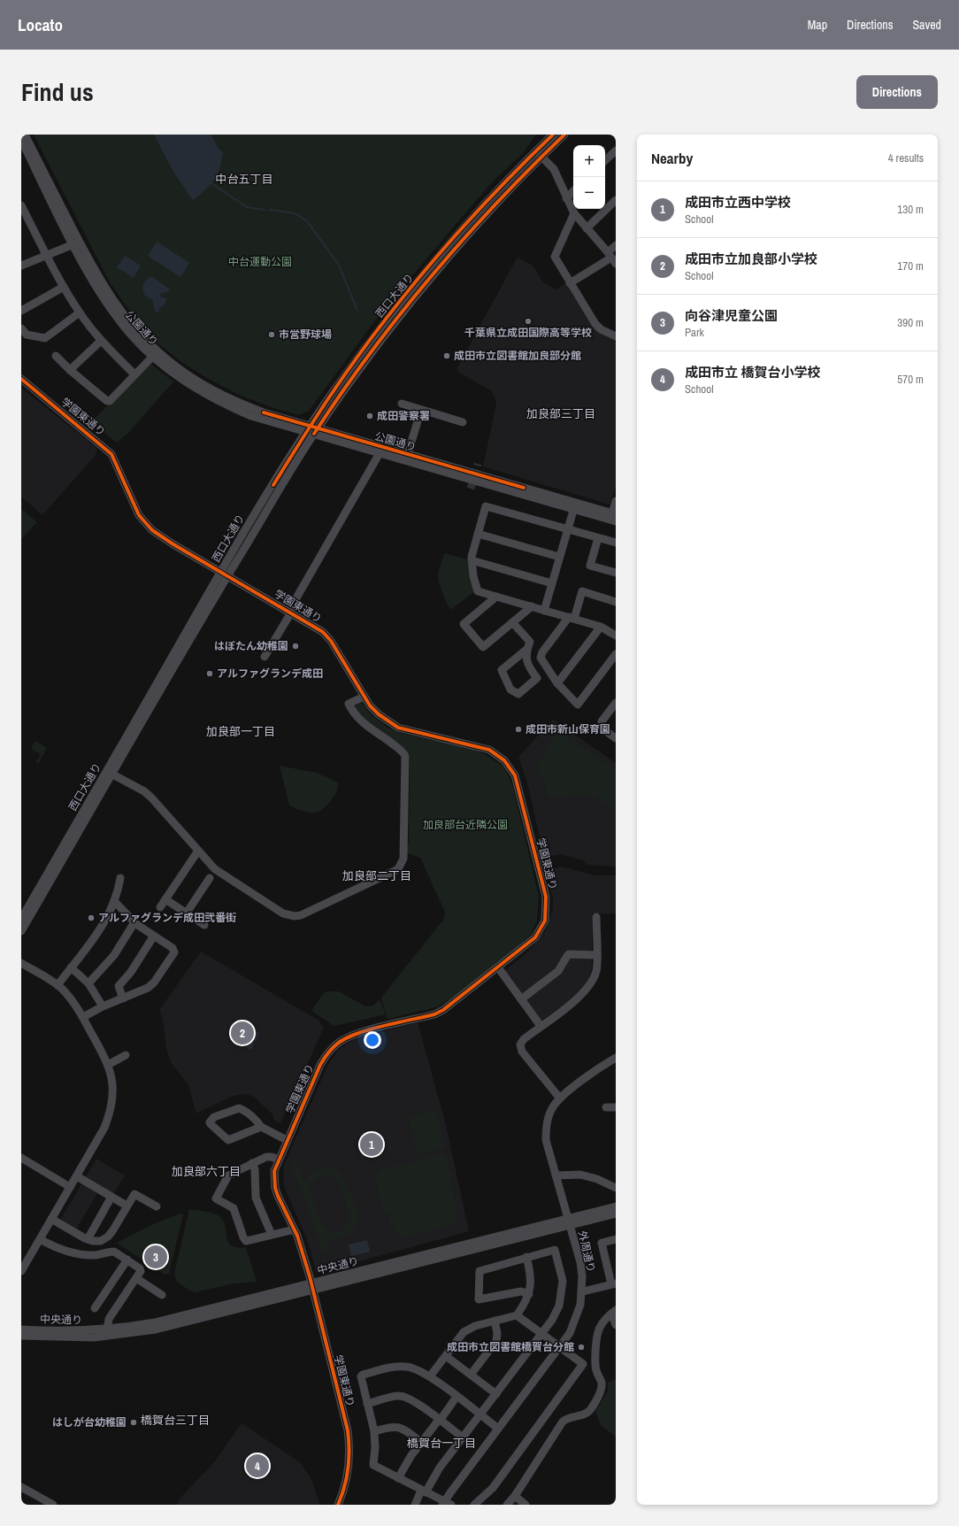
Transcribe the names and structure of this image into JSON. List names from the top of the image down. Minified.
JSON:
{"streets":{"street":["西口大通り","公園通り","学園東通り","外周通り","中央通り"]},"crossings":[["西口大通り","公園通り"],["西口大通り","学園東通り"],["学園東通り","中央通り"],["外周通り","中央通り"]],"districts":["中台五丁目","加良部三丁目","加良部一丁目","加良部二丁目","加良部六丁目","橋賀台三丁目","橋賀台一丁目"],"parks":["中台運動公園","加良部台近隣公園"],"places":["千葉県立成田国際高等学校","市営野球場","成田市立図書館加良部分館","成田警察署","はぼたん幼稚園","アルファグランデ成田","成田市新山保育園","アルファグランデ成田弐番街","成田市立図書館橋賀台分館","はしが台幼稚園"],"page":{"header":"Locato","nav":["Map","Directions","Saved"],"title":"Find us","buttons":"Directions","heading":["Nearby","4 results"],"map_buttons":["+","−"],"list":[{"mark":"1","name":"成田市立西中学校","note":"School","value":"130 m"},{"mark":"2","name":"成田市立加良部小学校","note":"School","value":"170 m"},{"mark":"3","name":"向谷津児童公園","note":"Park","value":"390 m"},{"mark":"4","name":"成田市立 橋賀台小学校","note":"School","value":"570 m"}],"pins":["2","1","3","4"]}}
